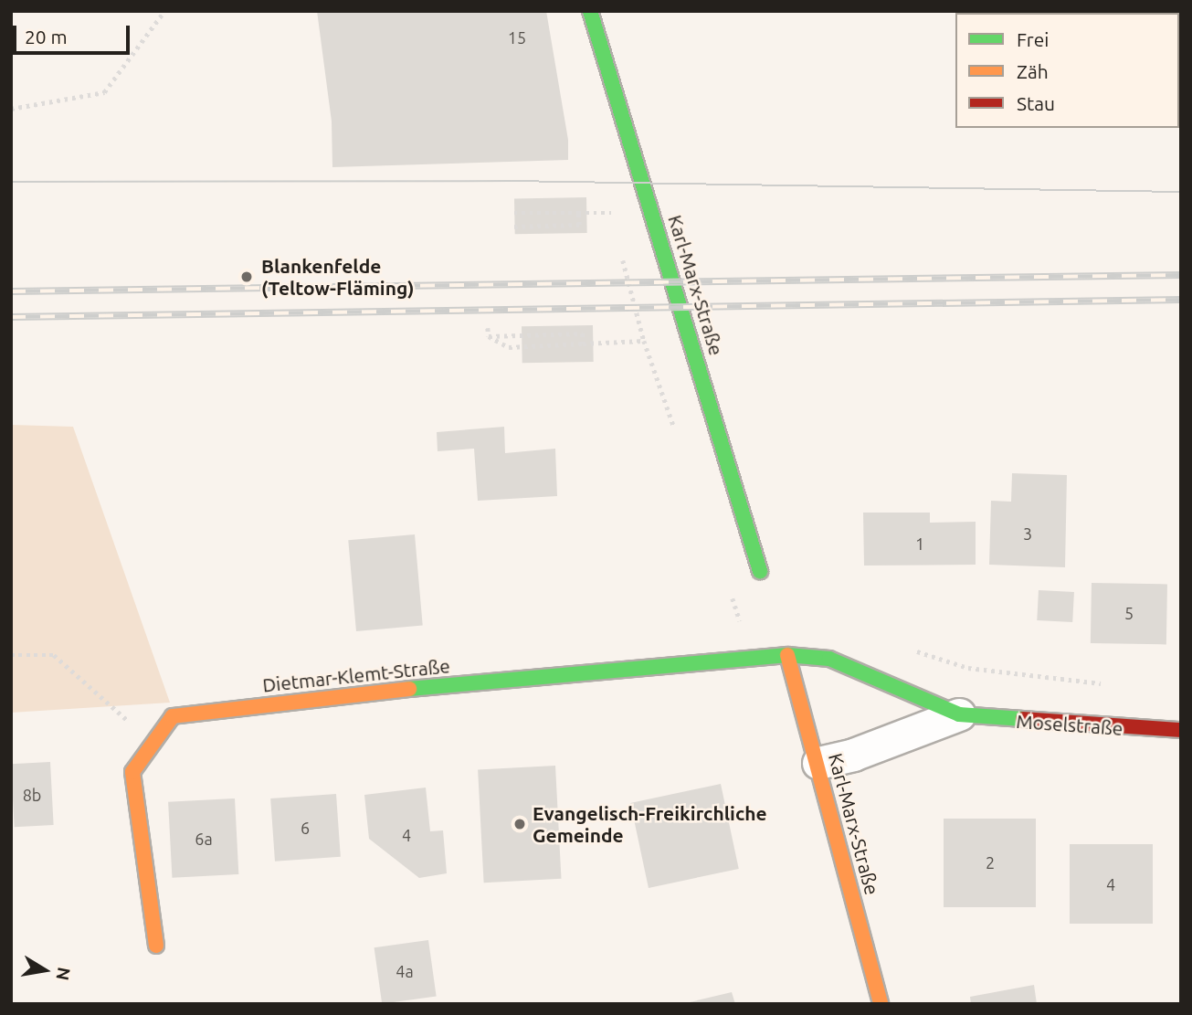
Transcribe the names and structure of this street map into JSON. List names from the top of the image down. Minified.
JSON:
{"streets":{"street":["Karl-Marx-Straße","Dietmar-Klemt-Straße","Moselstraße"]},"crossings":[["Karl-Marx-Straße","Dietmar-Klemt-Straße"],["Karl-Marx-Straße","Moselstraße"],["Dietmar-Klemt-Straße","Moselstraße"]],"places":["Blankenfelde (Teltow-Fläming)","Evangelisch-Freikirchliche Gemeinde"],"house_numbers":["15","3","1","5","8b","6","4","6a","2","4","4a"],"legend":["Frei","Zäh","Stau"],"scale_bar":"20 m","north":"right"}
